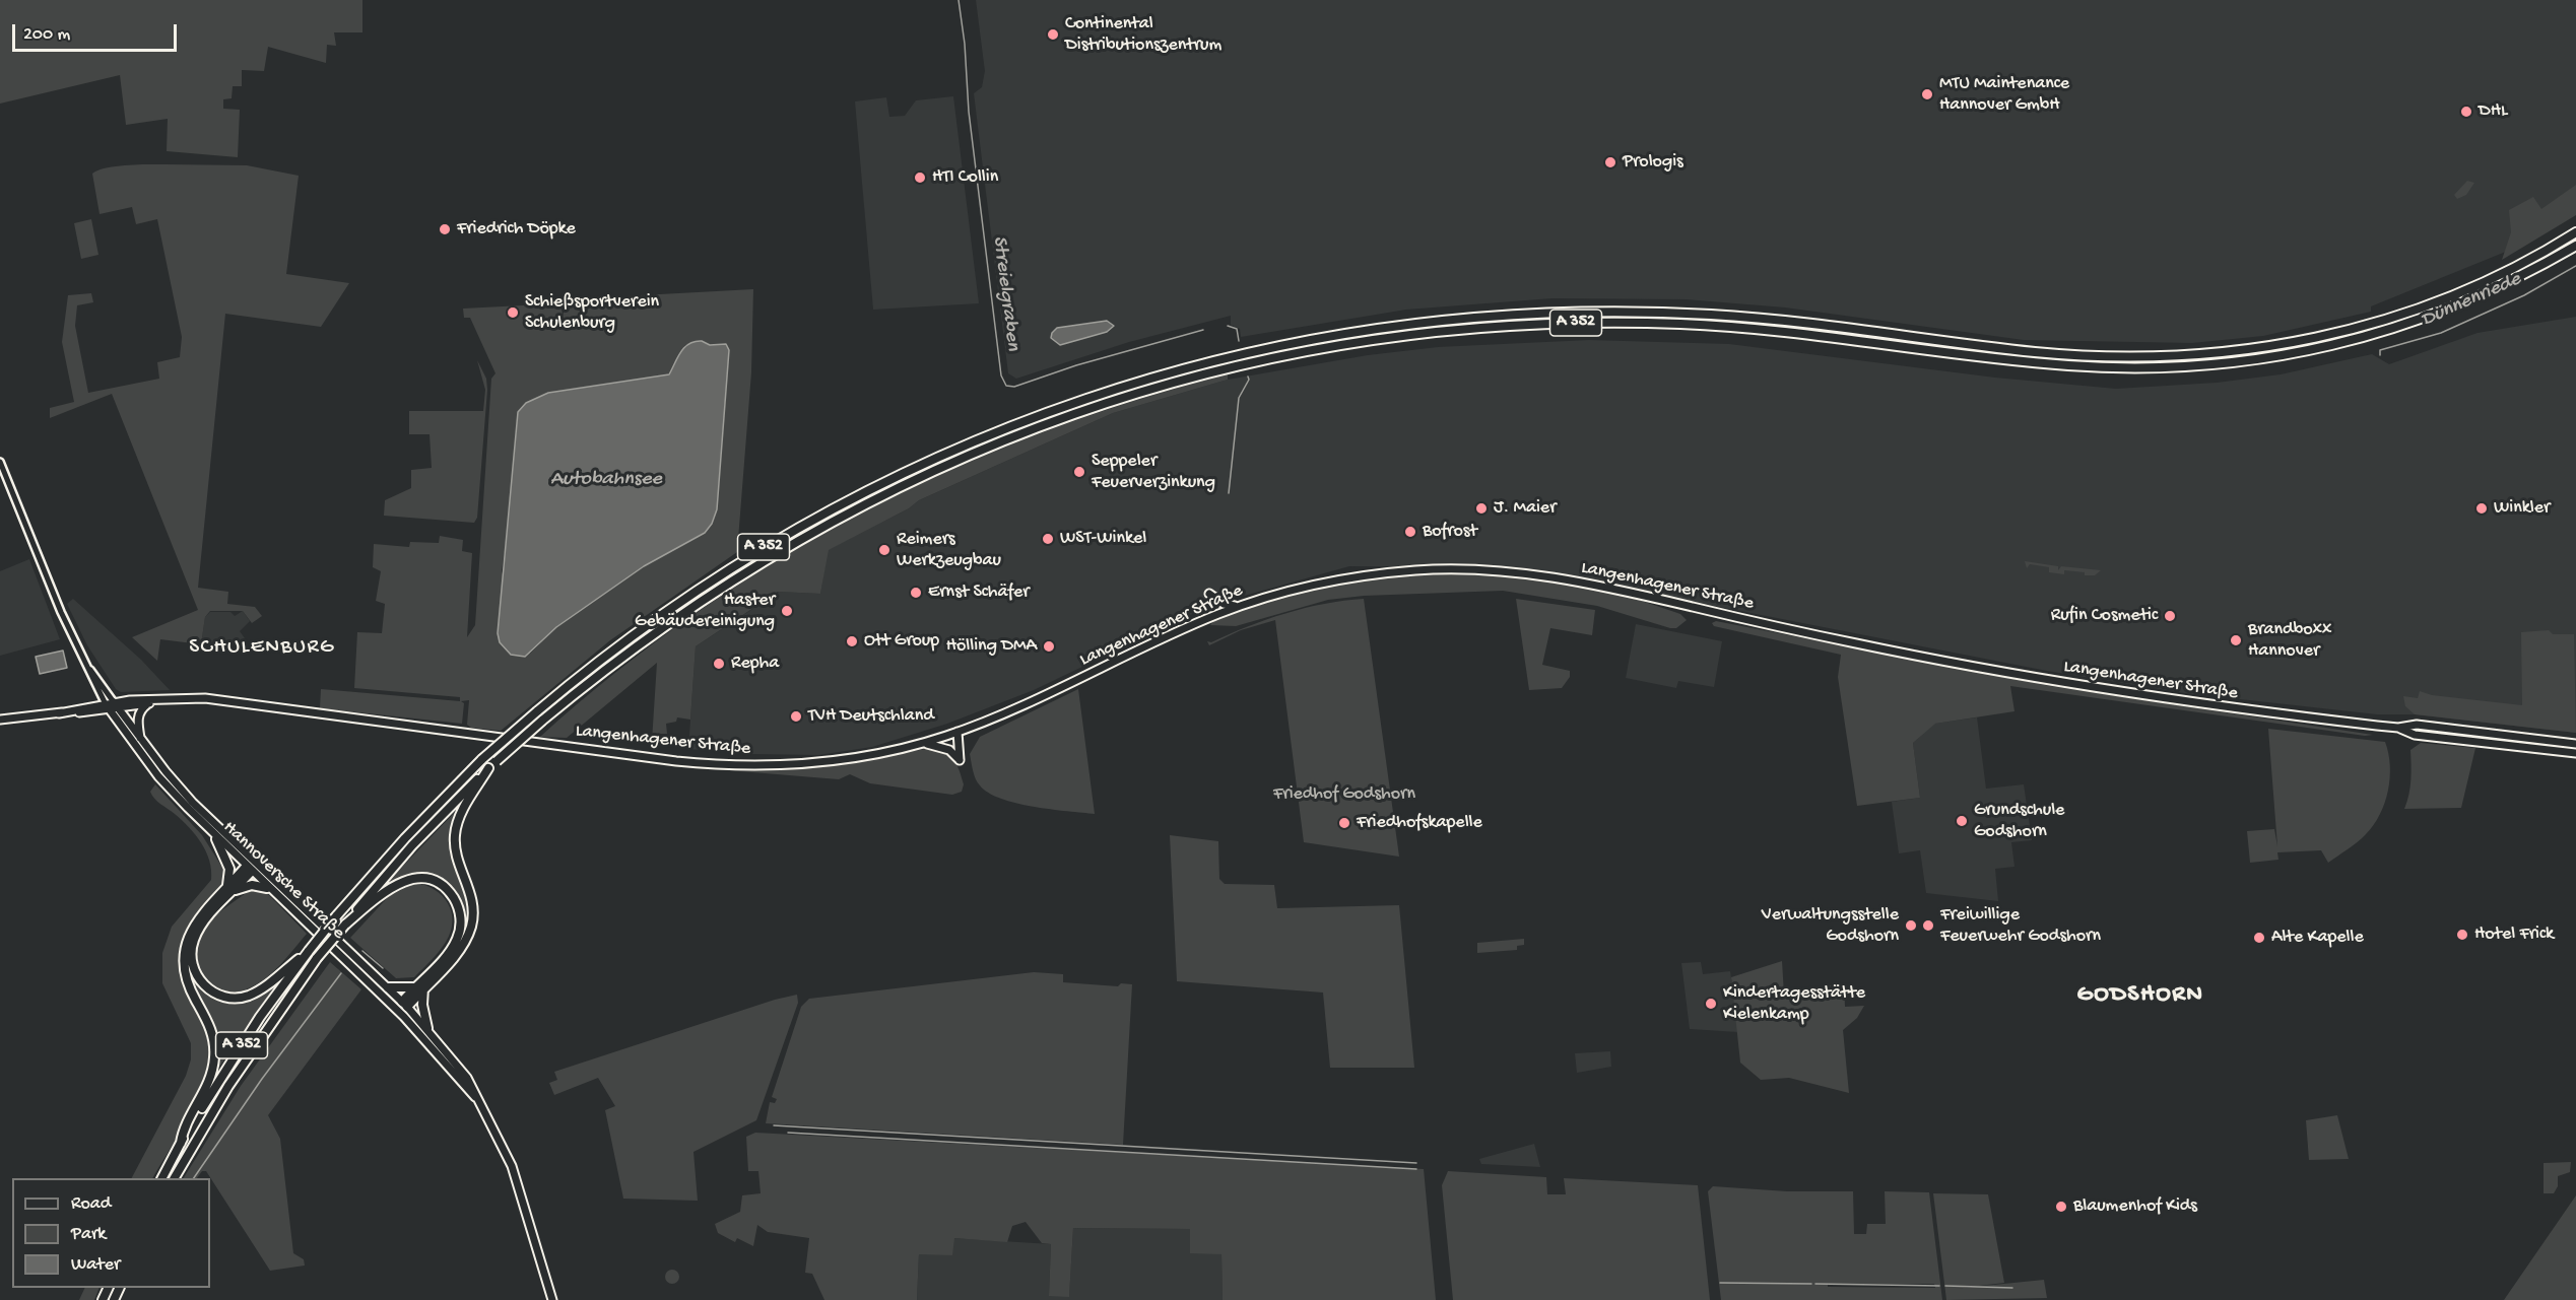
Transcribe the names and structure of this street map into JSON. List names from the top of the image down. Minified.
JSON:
{"streets":{"highway":["A 352"],"main road":["Langenhagener Straße","Hannoversche Straße"]},"crossings":[["Langenhagener Straße","Hannoversche Straße"]],"districts":["SCHULENBURG","GODSHORN"],"water":["Streielgraben","Dünnenriede","Autobahnsee"],"parks":["Friedhof Godshorn"],"places":["Continental Distributionszentrum","MTU Maintenance Hannover GmbH","DHL","Prologis","HTI Collin","Friedrich Döpke","Schießsportverein Schulenburg","Seppeler Feuerverzinkung","J. Maier","Winkler","Bofrost","WST-Winkel","Reimers Werkzeugbau","Ernst Schäfer","Haster Gebäudereinigung","Rufin Cosmetic","Brandboxx Hannover","Ott Group","Hölling DMA","Repha","TVH Deutschland","Grundschule Godshorn","Friedhofskapelle","Verwaltungsstelle Godshorn","Freiwillige Feuerwehr Godshorn","Hotel Frick","Alte Kapelle","Kindertagesstätte Kielenkamp","Blaumenhof Kids"],"legend":["Road","Park","Water"],"scale_bar":"200 m"}
